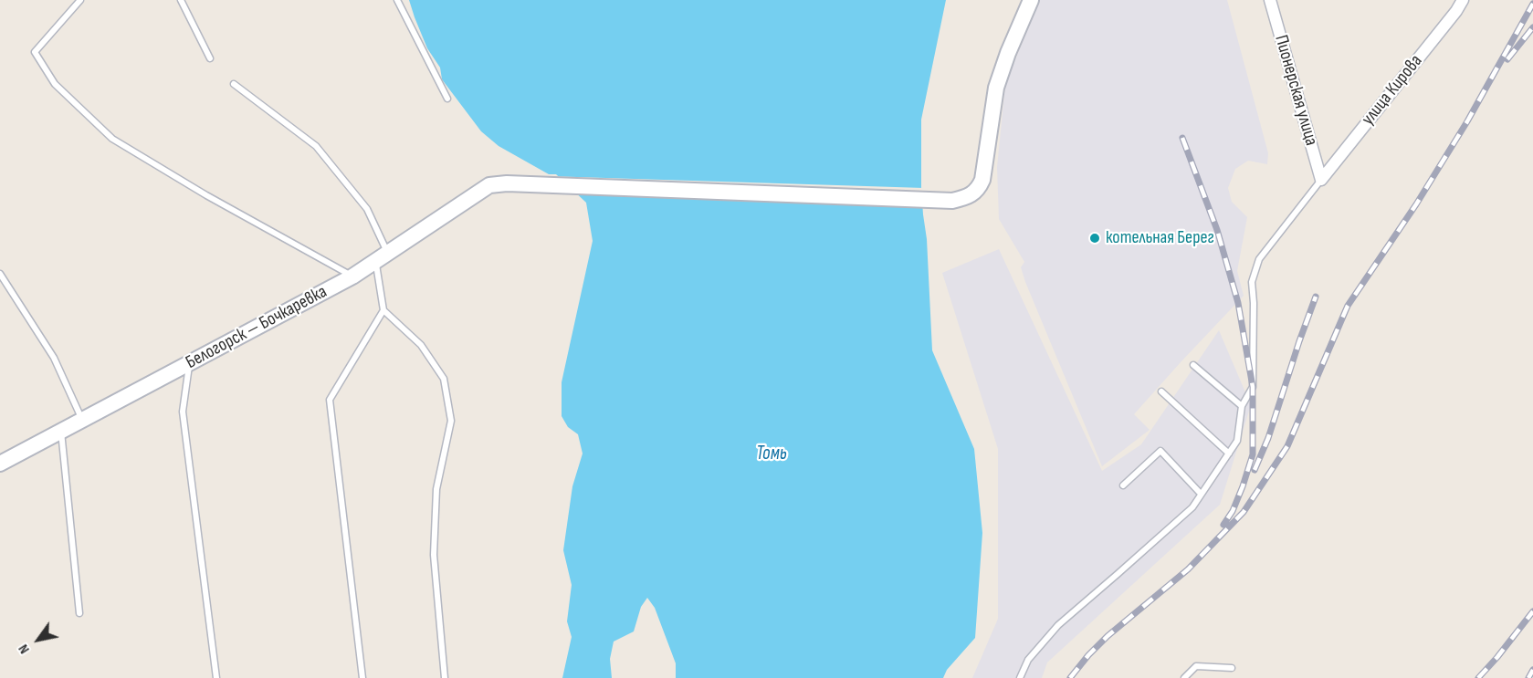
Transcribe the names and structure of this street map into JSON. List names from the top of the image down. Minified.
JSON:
{"streets":{"main road":["Белогорск — Бочкаревка"],"street":["Пионерская улица","улица Кирова"]},"crossings":[["Пионерская улица","улица Кирова"]],"water":["Томь"],"places":["котельная Берег"],"north":"bottom left"}
